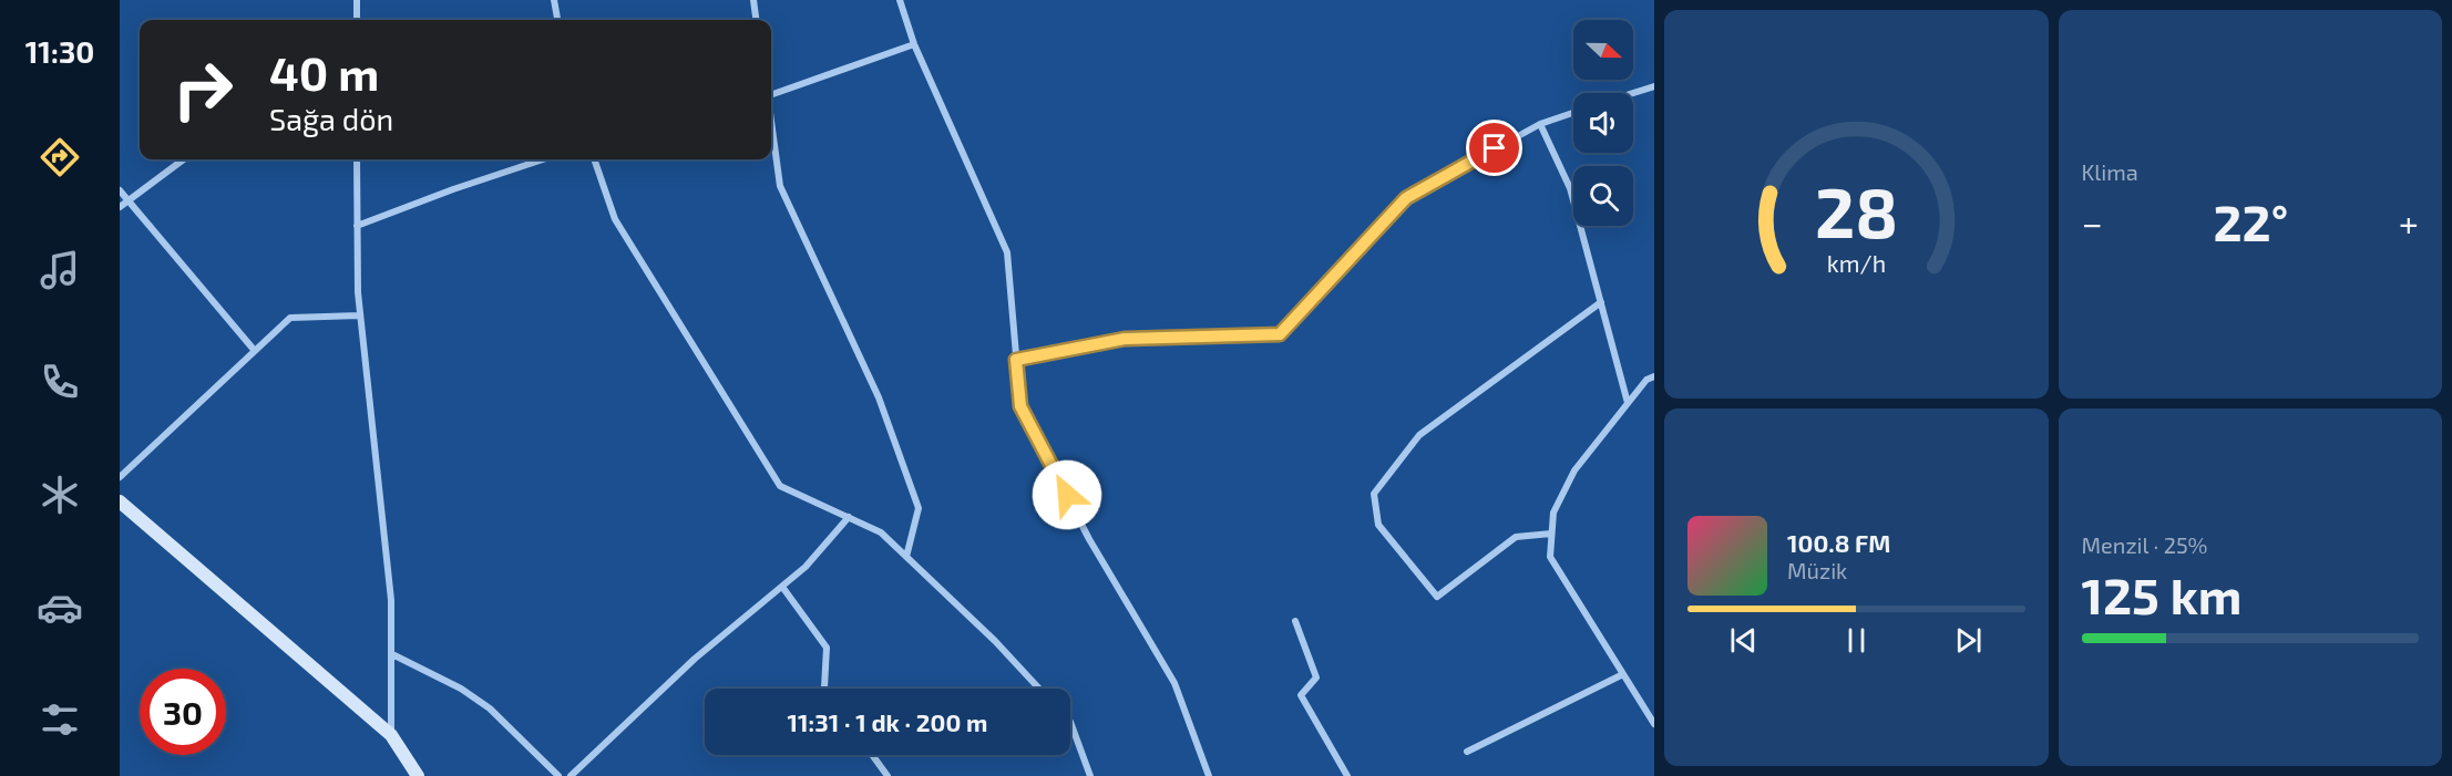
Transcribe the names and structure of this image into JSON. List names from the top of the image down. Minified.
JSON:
{"north":"right","page":{"tabs":"11:30","tile":["Klima",["Menzil · 25%","125 km"]],"turn":["40 m","Sağa dön"],"heat":["−","22°","+"],"song":["100.8 FM","Müzik"],"limit":"30","trip":"11:31 · 1 dk · 200 m","gauge":["28","km/h"]}}
